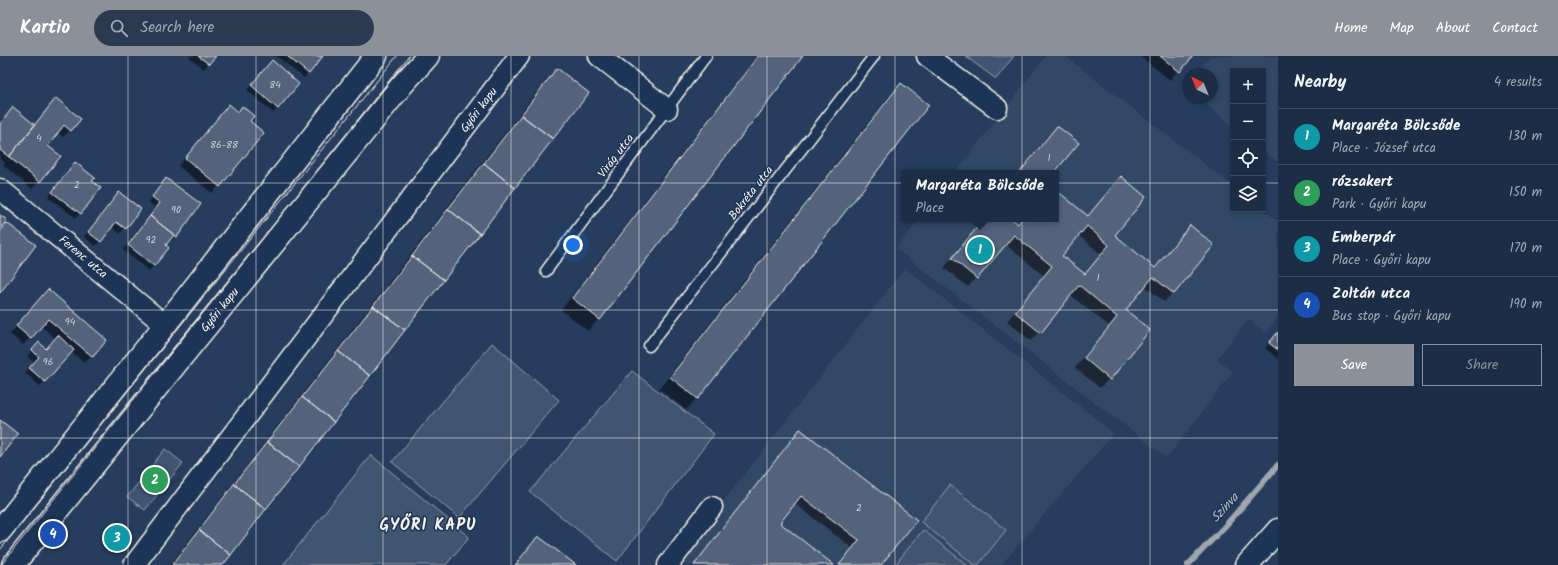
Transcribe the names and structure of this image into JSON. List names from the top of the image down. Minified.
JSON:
{"streets":{"street":["Győri kapu","Ferenc utca"],"lane":["Virág utca","Bokréta utca"]},"districts":["GYŐRI KAPU"],"water":["Szinva"],"house_numbers":["84","4","86-88","1","2","90","92","1","94","96","2"],"north":"top left","page":{"header":"Kartio","search":"Search here","nav":["Home","Map","About","Contact"],"heading":["Nearby","4 results"],"map_buttons":["+","−"],"list":[{"mark":"1","name":"Margaréta Bölcsőde","note":"Place · József utca","value":"130 m"},{"mark":"2","name":"rózsakert","note":"Park · Győri kapu","value":"150 m"},{"mark":"3","name":"Emberpár","note":"Place · Győri kapu","value":"170 m"},{"mark":"4","name":"Zoltán utca","note":"Bus stop · Győri kapu","value":"190 m"}],"popup":["Margaréta Bölcsőde","Place"],"pins":["1","2","4","3"],"buttons":["Save","Share"]}}
